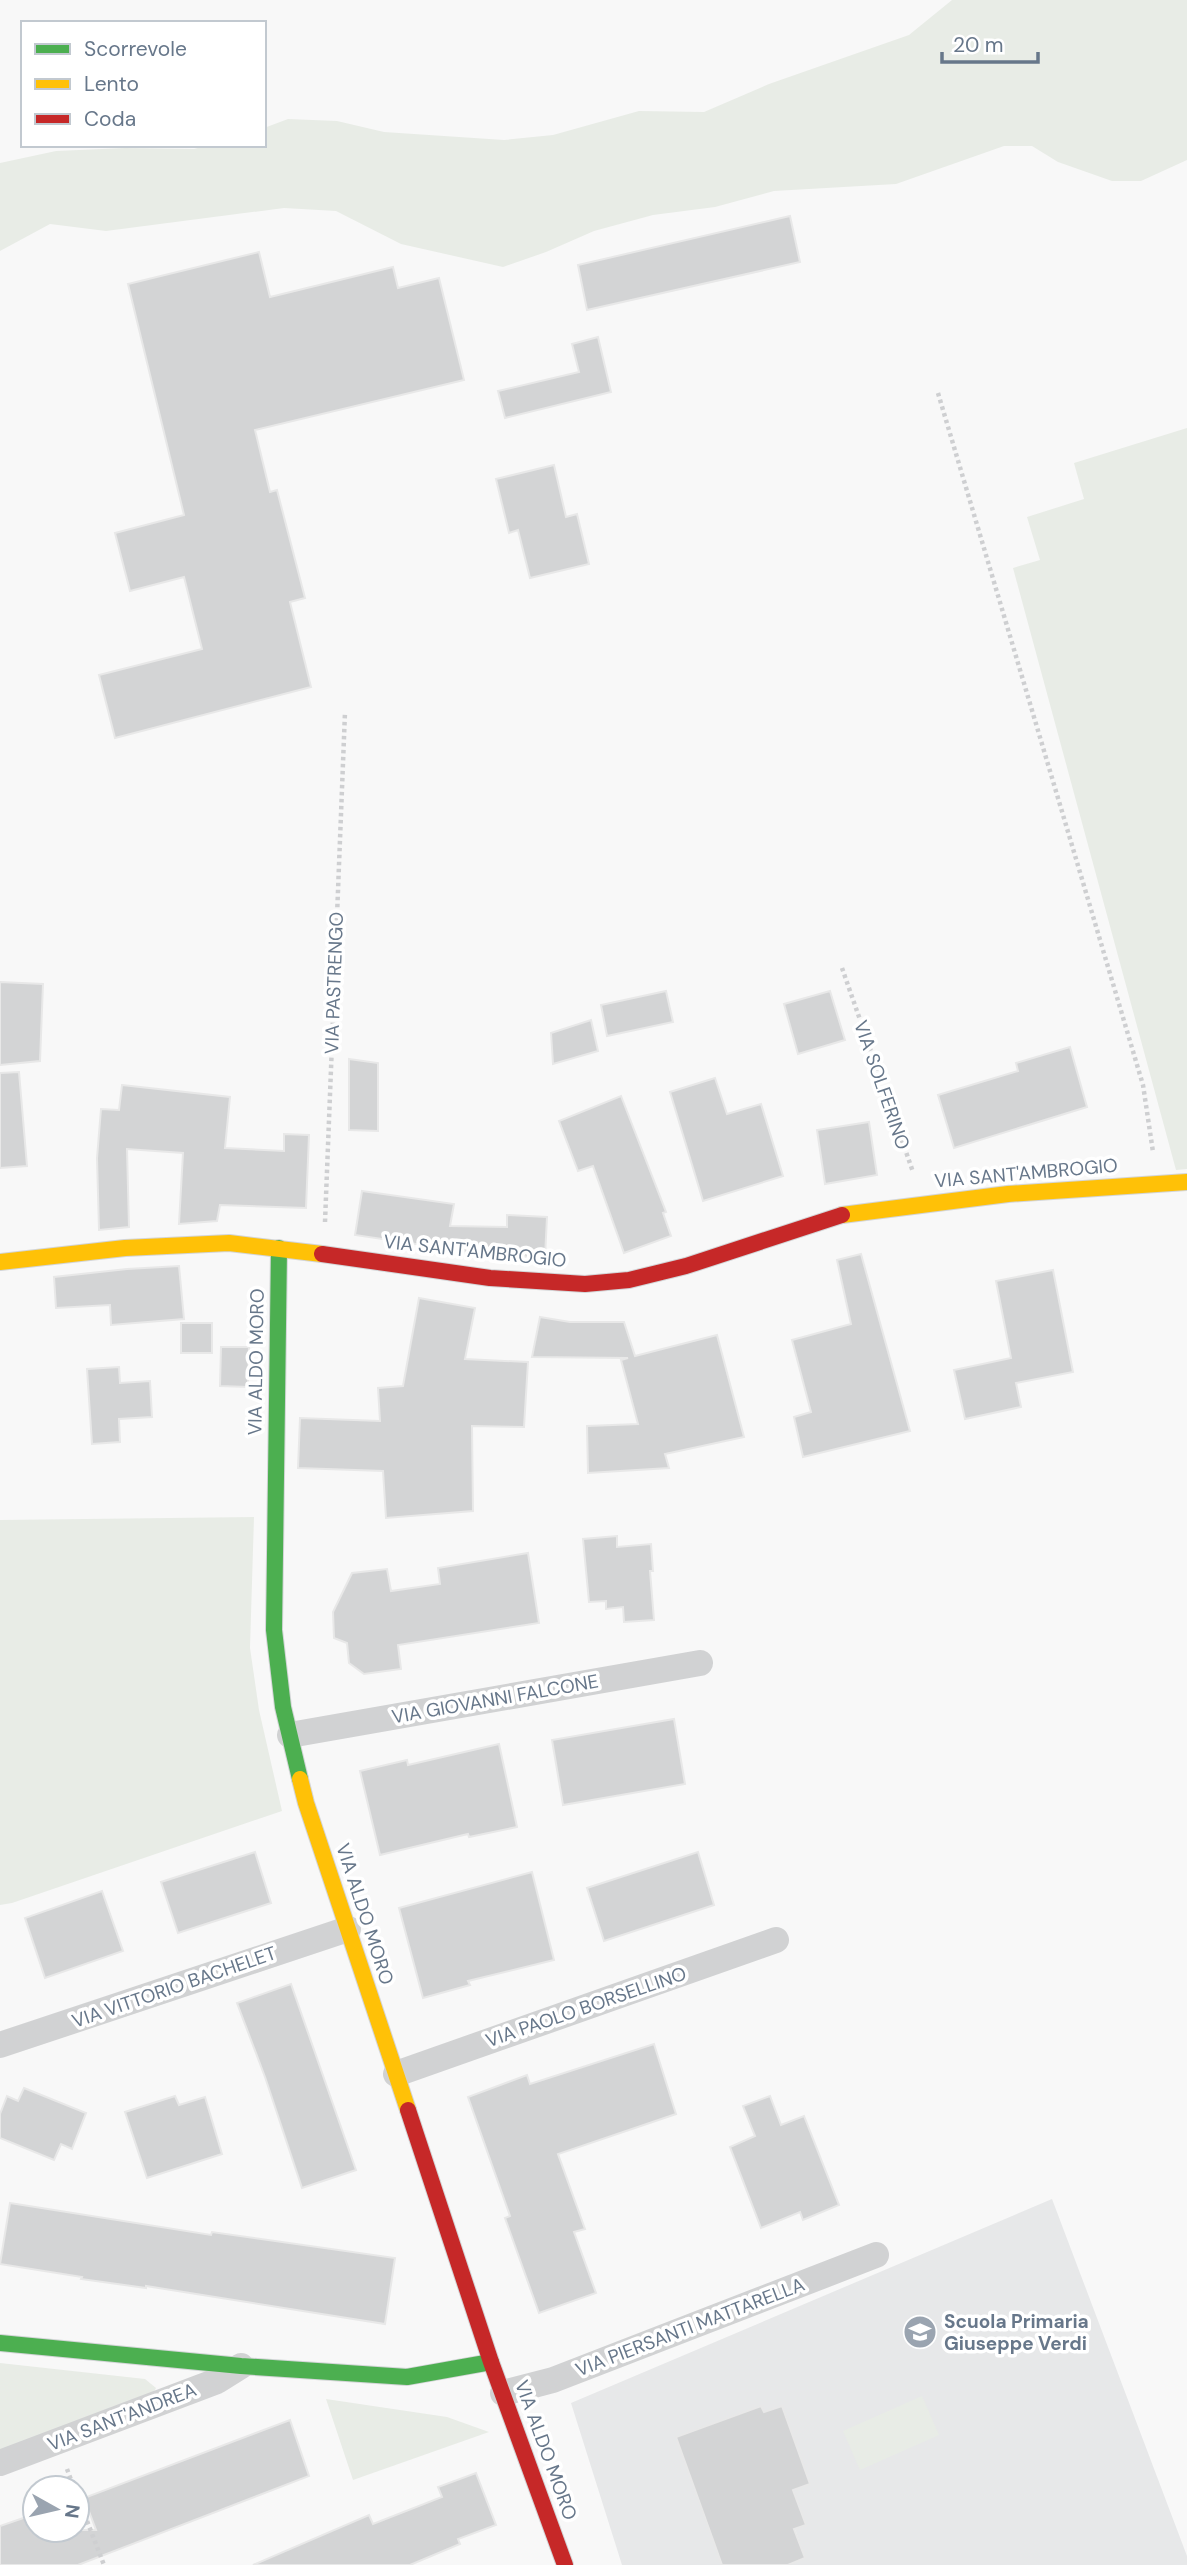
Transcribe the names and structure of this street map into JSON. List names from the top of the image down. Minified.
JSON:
{"streets":{"street":["VIA SANT'AMBROGIO","VIA ALDO MORO","VIA GIOVANNI FALCONE","VIA VITTORIO BACHELET","VIA PAOLO BORSELLINO","VIA PIERSANTI MATTARELLA","VIA SANT'ANDREA"],"path":["VIA PASTRENGO","VIA SOLFERINO"]},"crossings":[["VIA PASTRENGO","VIA SANT'AMBROGIO"],["VIA SOLFERINO","VIA SANT'AMBROGIO"],["VIA SANT'AMBROGIO","VIA ALDO MORO"],["VIA ALDO MORO","VIA GIOVANNI FALCONE"],["VIA ALDO MORO","VIA VITTORIO BACHELET"],["VIA ALDO MORO","VIA PAOLO BORSELLINO"],["VIA ALDO MORO","VIA PIERSANTI MATTARELLA"],["VIA ALDO MORO","VIA SANT'ANDREA"]],"places":{"school or university":["Scuola Primaria Giuseppe Verdi"]},"legend":["Scorrevole","Lento","Coda"],"scale_bar":"20 m","north":"right"}
